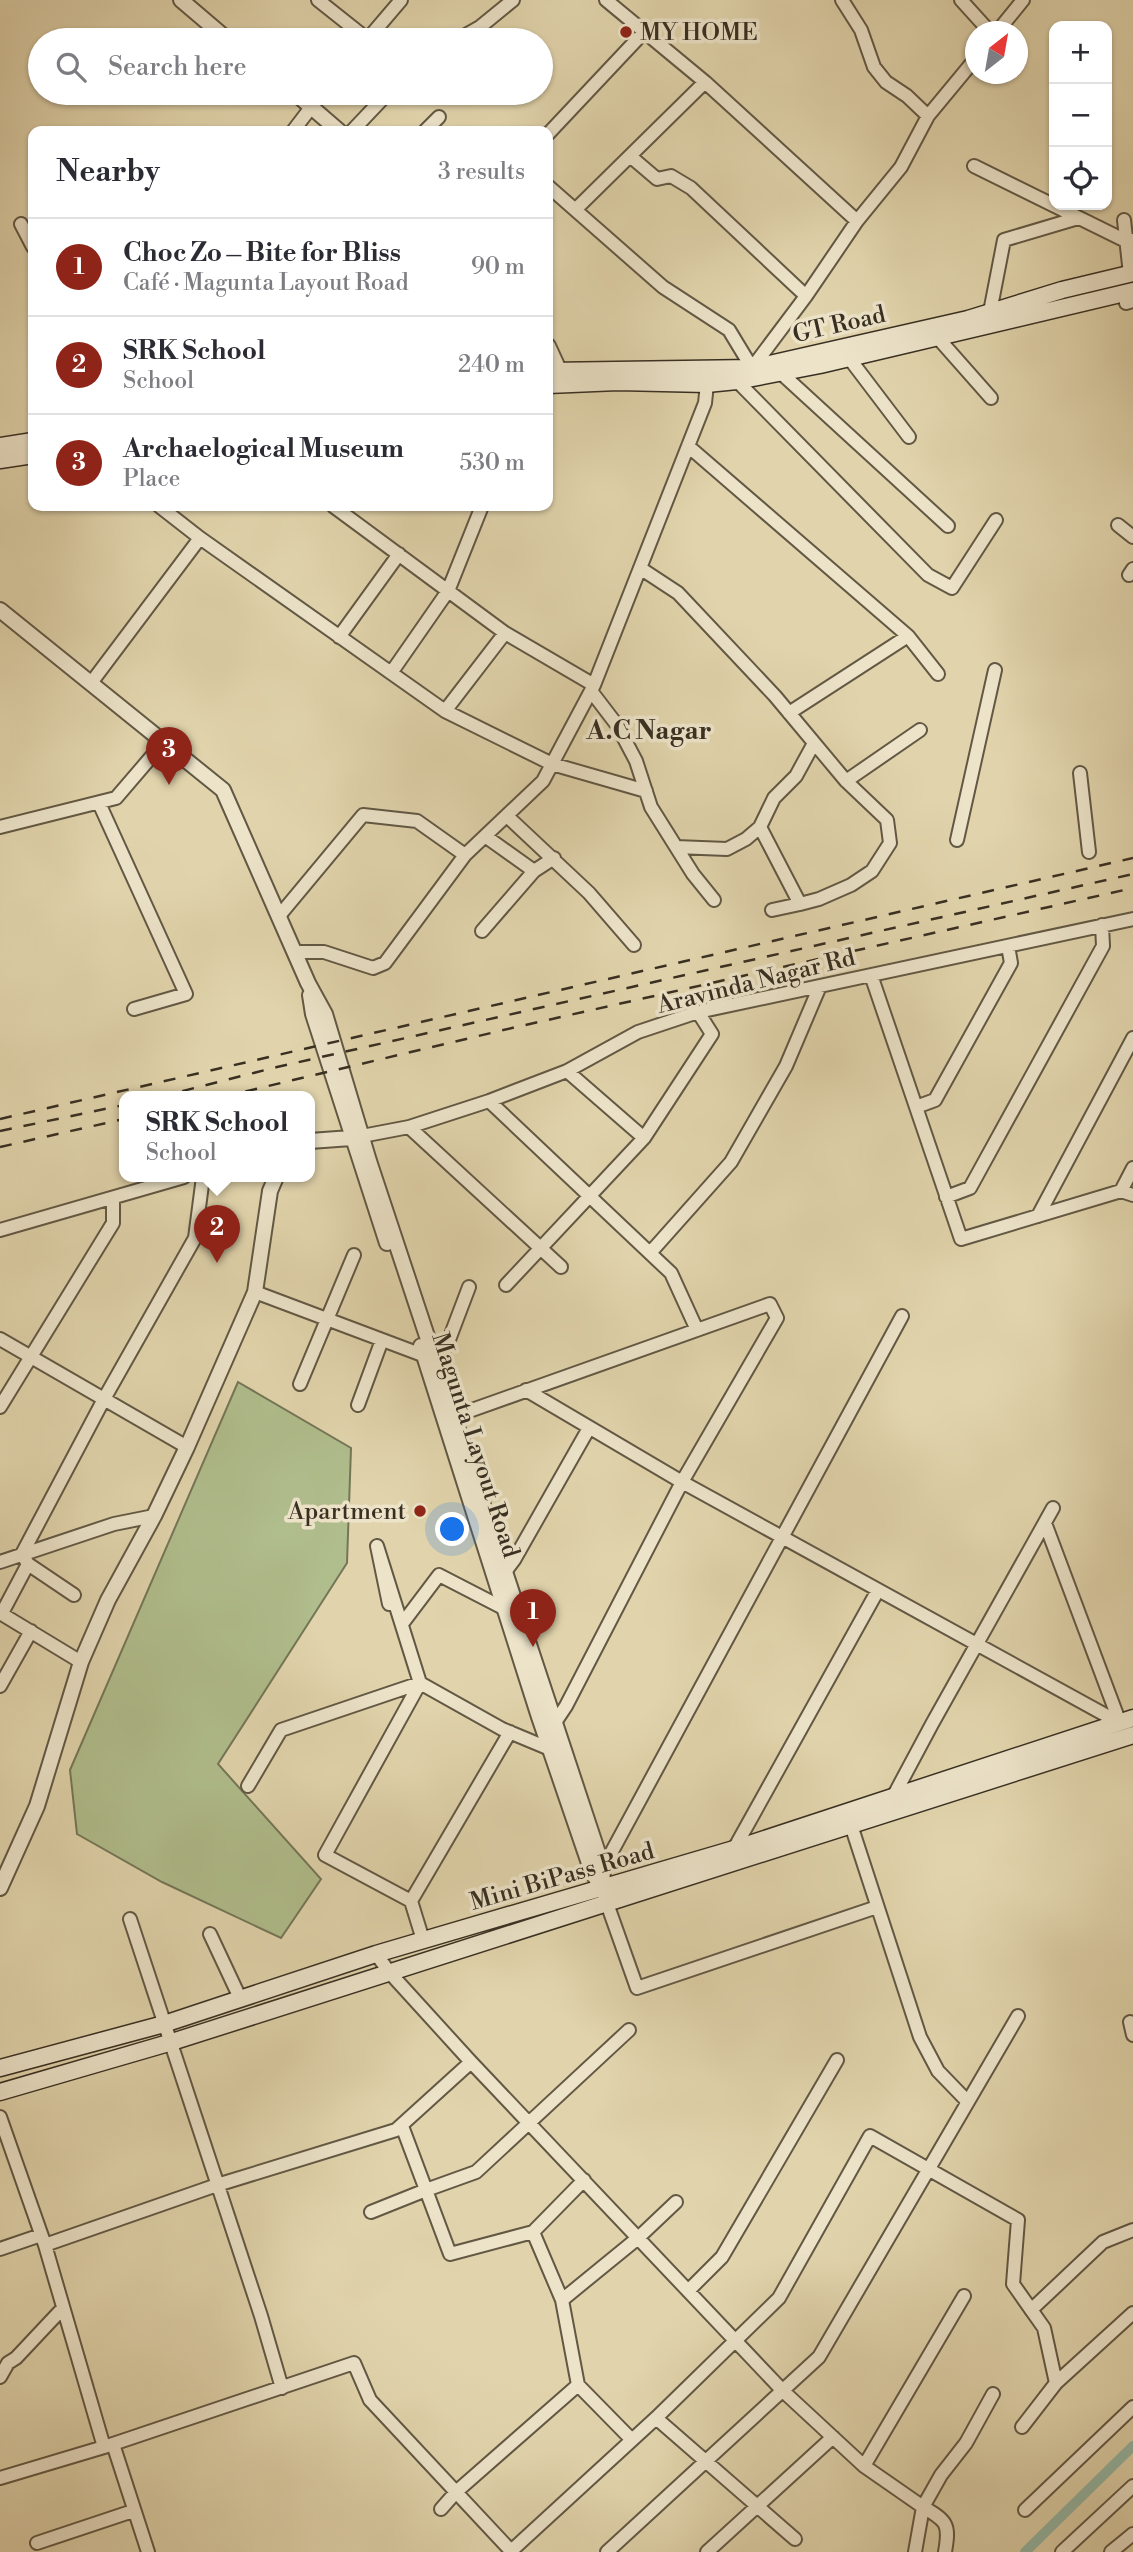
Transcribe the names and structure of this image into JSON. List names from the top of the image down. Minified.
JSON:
{"streets":{"main road":["GT Road","Mini BiPass Road"],"street":["Aravinda Nagar Rd","Magunta Layout Road"]},"crossings":[["Aravinda Nagar Rd","Magunta Layout Road"],["Magunta Layout Road","Mini BiPass Road"]],"districts":["A.C Nagar"],"places":["MY HOME","Apartment"],"north":"top right","page":{"map_buttons":["+","−"],"search":"Search here","heading":["Nearby","3 results"],"list":[{"mark":"1","name":"Choc Zo – Bite for Bliss","note":"Café · Magunta Layout Road","value":"90 m"},{"mark":"2","name":"SRK School","note":"School","value":"240 m"},{"mark":"3","name":"Archaelogical Museum","note":"Place","value":"530 m"}],"pins":["3","2","1"],"popup":["SRK School","School"]}}
